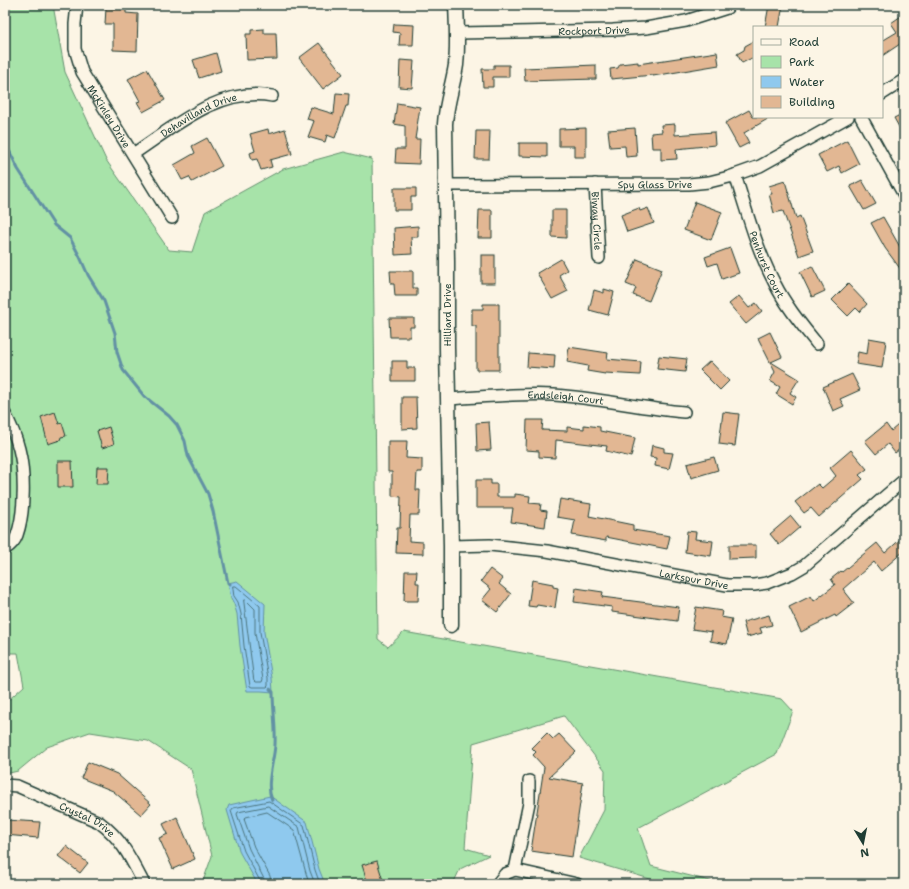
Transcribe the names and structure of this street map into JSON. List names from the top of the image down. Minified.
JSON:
{"streets":{"street":["Rockport Drive","McKinley Drive","Dehavilland Drive","Spy Glass Drive","Biway Circle","Penhurst Court","Hilliard Drive","Endsleigh Court","Larkspur Drive","Crystal Drive"]},"crossings":[["Rockport Drive","Hilliard Drive"],["McKinley Drive","Dehavilland Drive"],["Spy Glass Drive","Biway Circle"],["Spy Glass Drive","Penhurst Court"],["Spy Glass Drive","Hilliard Drive"],["Hilliard Drive","Endsleigh Court"],["Hilliard Drive","Larkspur Drive"]],"legend":["Road","Park","Water","Building"],"north":"bottom"}
